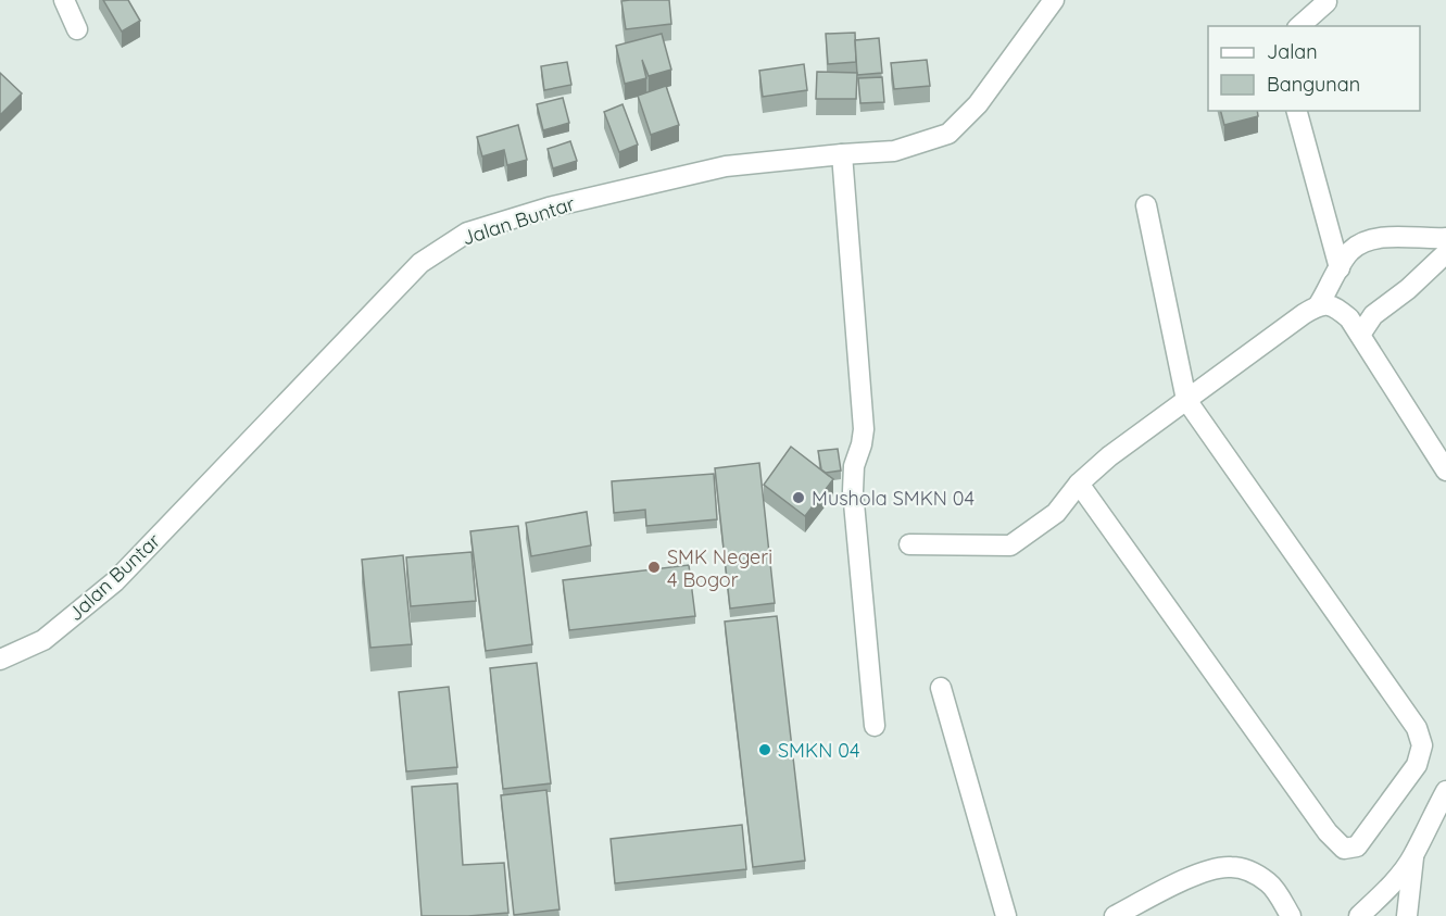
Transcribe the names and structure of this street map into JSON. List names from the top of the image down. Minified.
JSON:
{"streets":{"street":["Jalan Buntar"]},"places":["Mushola SMKN 04","SMK Negeri 4 Bogor","SMKN 04"],"legend":["Jalan","Bangunan"]}
